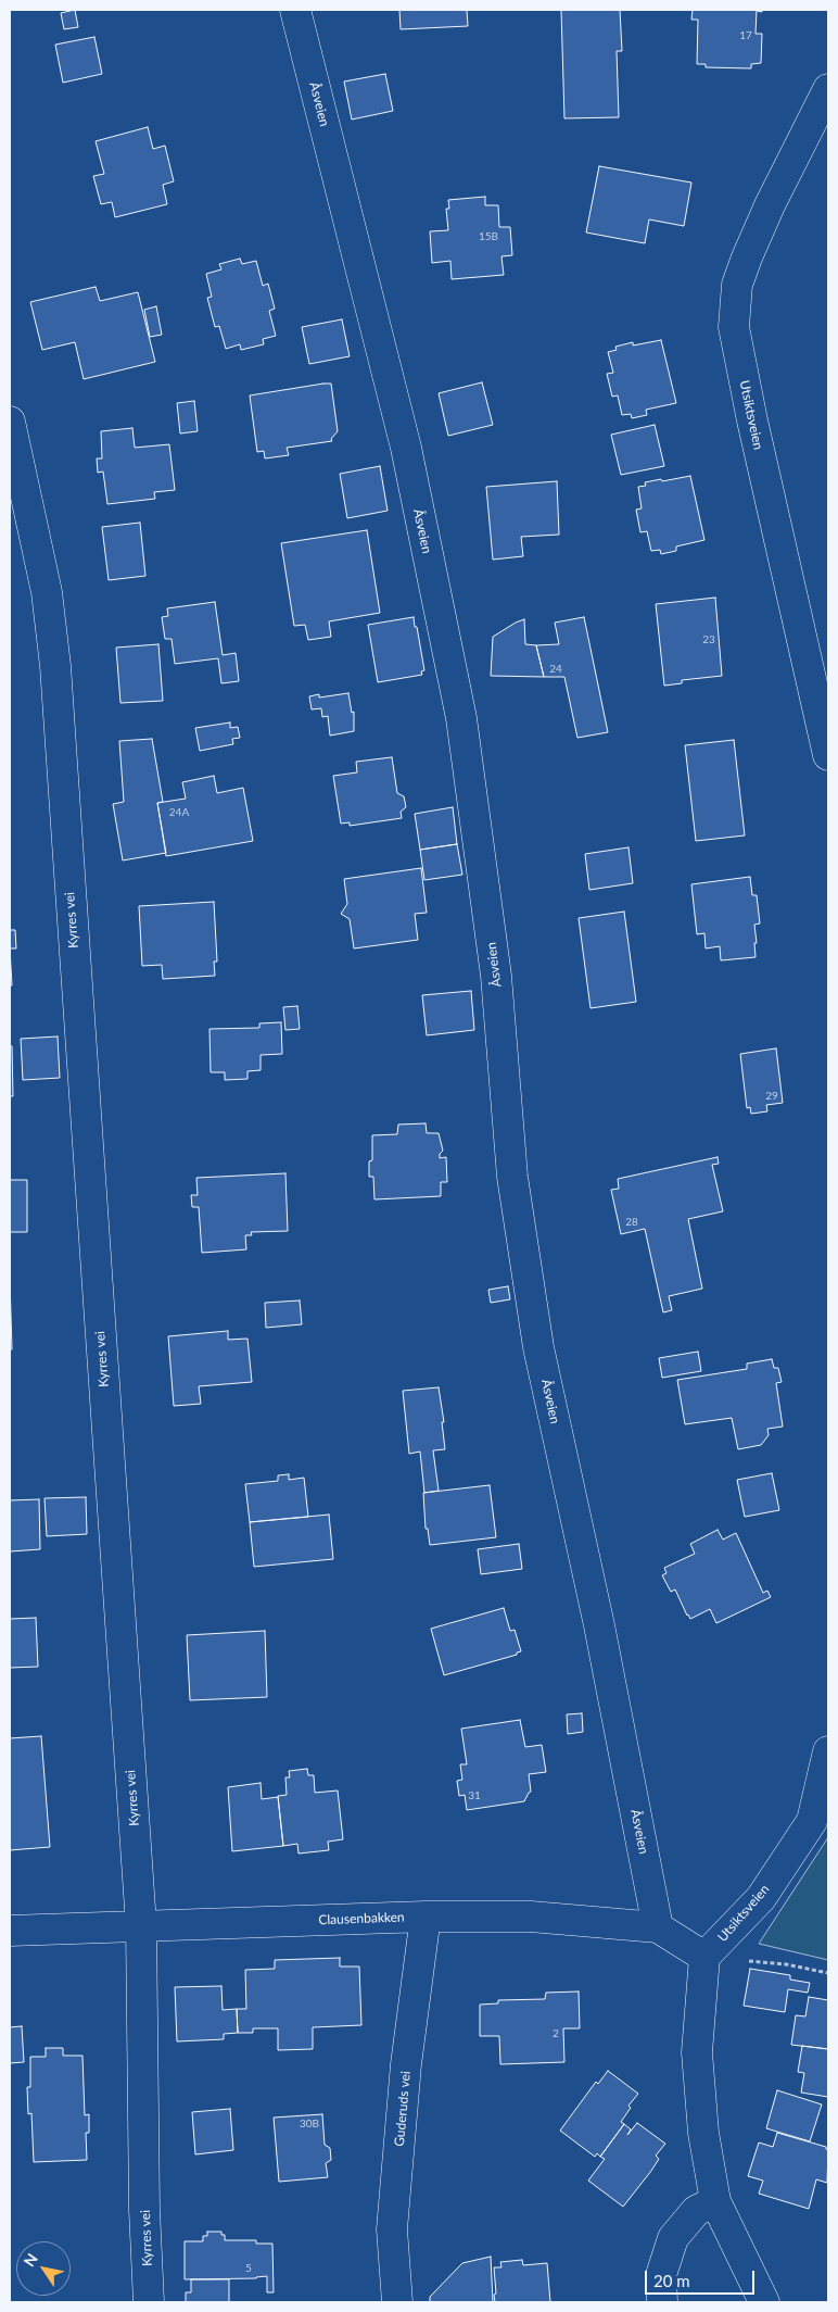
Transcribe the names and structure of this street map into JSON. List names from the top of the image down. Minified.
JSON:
{"streets":{"street":["Åsveien","Utsiktsveien","Kyrres vei","Clausenbakken","Guderuds vei"]},"crossings":[["Åsveien","Clausenbakken"],["Utsiktsveien","Clausenbakken"],["Kyrres vei","Clausenbakken"],["Clausenbakken","Guderuds vei"]],"house_numbers":["17","15B","23","24","24A","29","28","31","2","30B","5"],"scale_bar":"20 m","north":"top left"}
